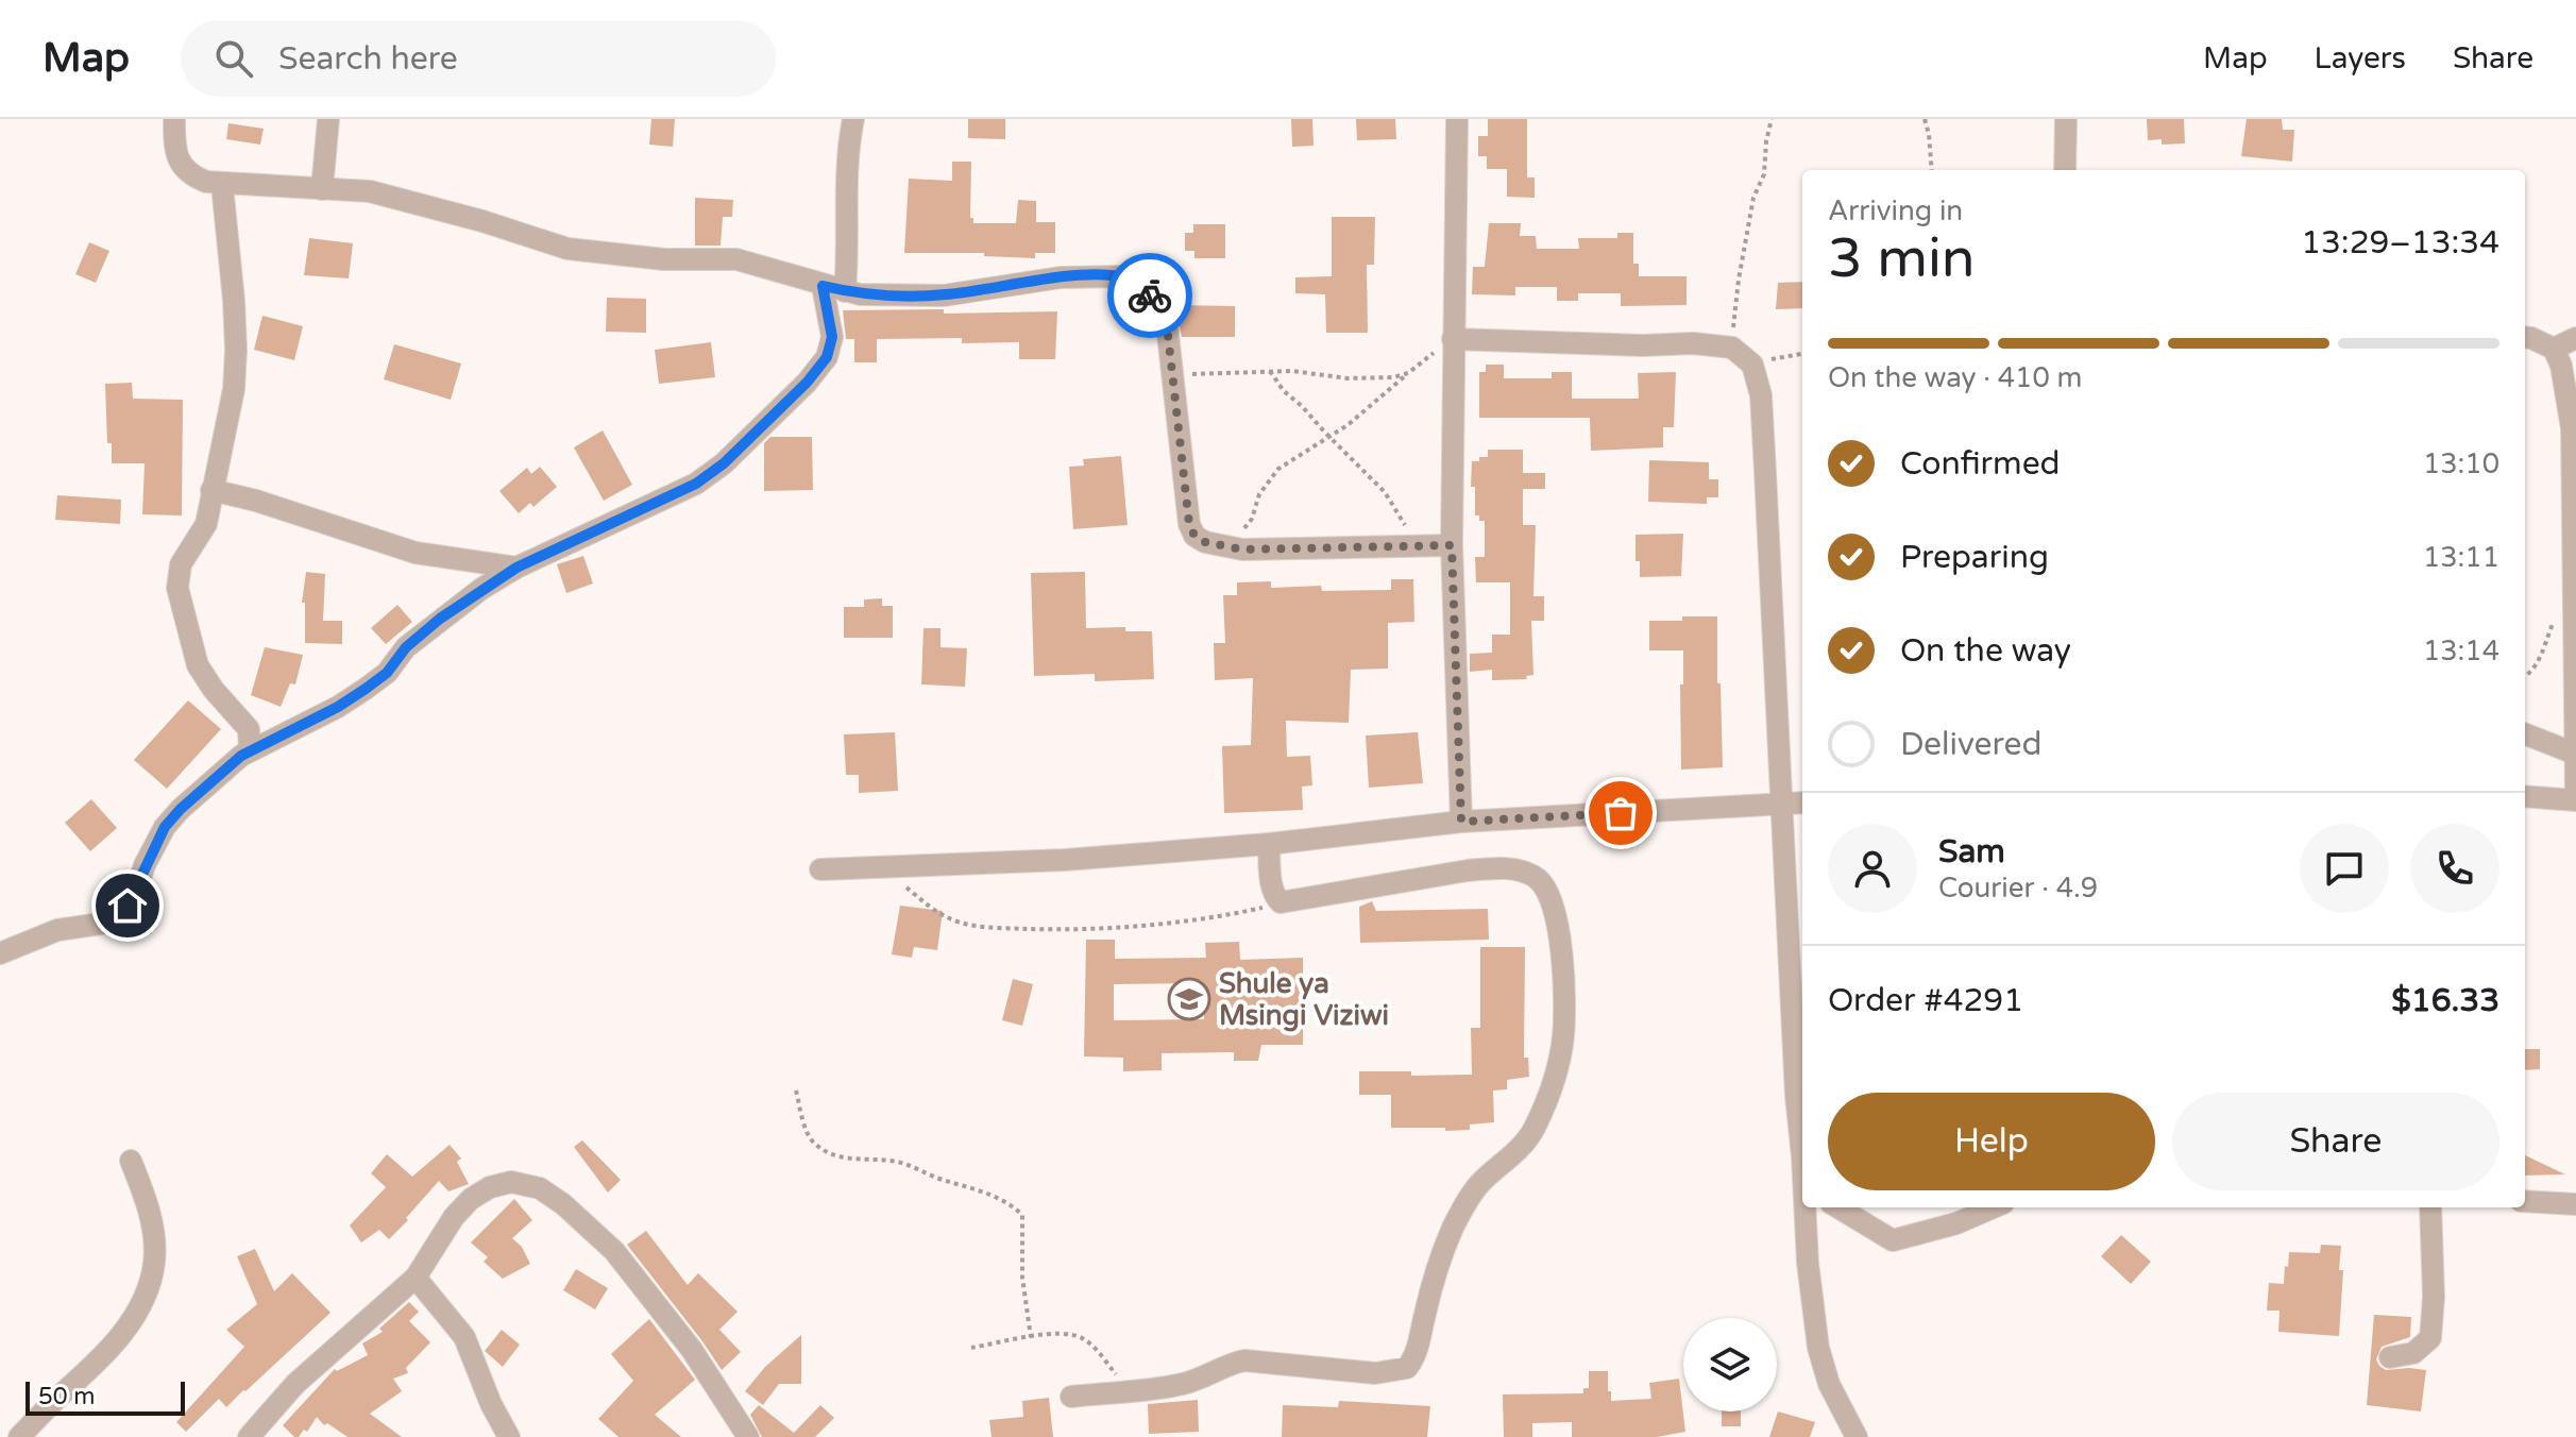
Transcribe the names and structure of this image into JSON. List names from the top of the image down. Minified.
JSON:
{"places":{"school or university":["Shule ya Msingi Viziwi"]},"scale_bar":"50 m","page":{"header":"Map","search":"Search here","nav":["Map","Layers","Share"],"heading":["3 min","Arriving in","13:29–13:34"],"panel":["Sam","Courier · 4.9","Order #4291","$16.33"],"bar":"On the way · 410 m","list":[["Confirmed","13:10"],["Preparing","13:11"],["On the way","13:14"],"Delivered"],"buttons":["Help","Share"],"scale":"50 m"}}
